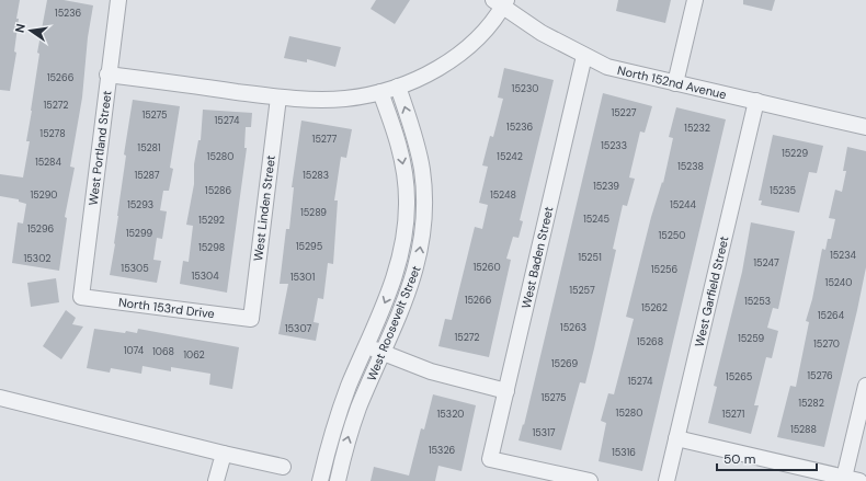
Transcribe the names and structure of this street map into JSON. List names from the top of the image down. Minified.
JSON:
{"streets":{"street":["North 152nd Avenue","West Portland Street","West Linden Street","West Baden Street","West Garfield Street","North 153rd Drive","West Roosevelt Street"]},"crossings":[["North 152nd Avenue","West Baden Street"],["North 152nd Avenue","West Garfield Street"],["West Portland Street","North 153rd Drive"],["West Linden Street","North 153rd Drive"]],"house_numbers":["15236","15266","15230","15272","15227","15275","15274","15236","15232","15278","15277","15233","15281","15229","15280","15242","15284","15238","15287","15283","15239","15286","15235","15290","15248","15293","15244","15289","15245","15292","15296","15299","15250","15295","15298","15234","15251","15302","15247","15260","15305","15256","15304","15301","15240","15257","15266","15253","15262","15264","15263","15307","15272","15259","15268","15270","1074","1068","1062","15269","15276","15265","15274","15275","15282","15280","15320","15271","15288","15317","15326","15316"],"scale_bar":"50 m","north":"left"}
